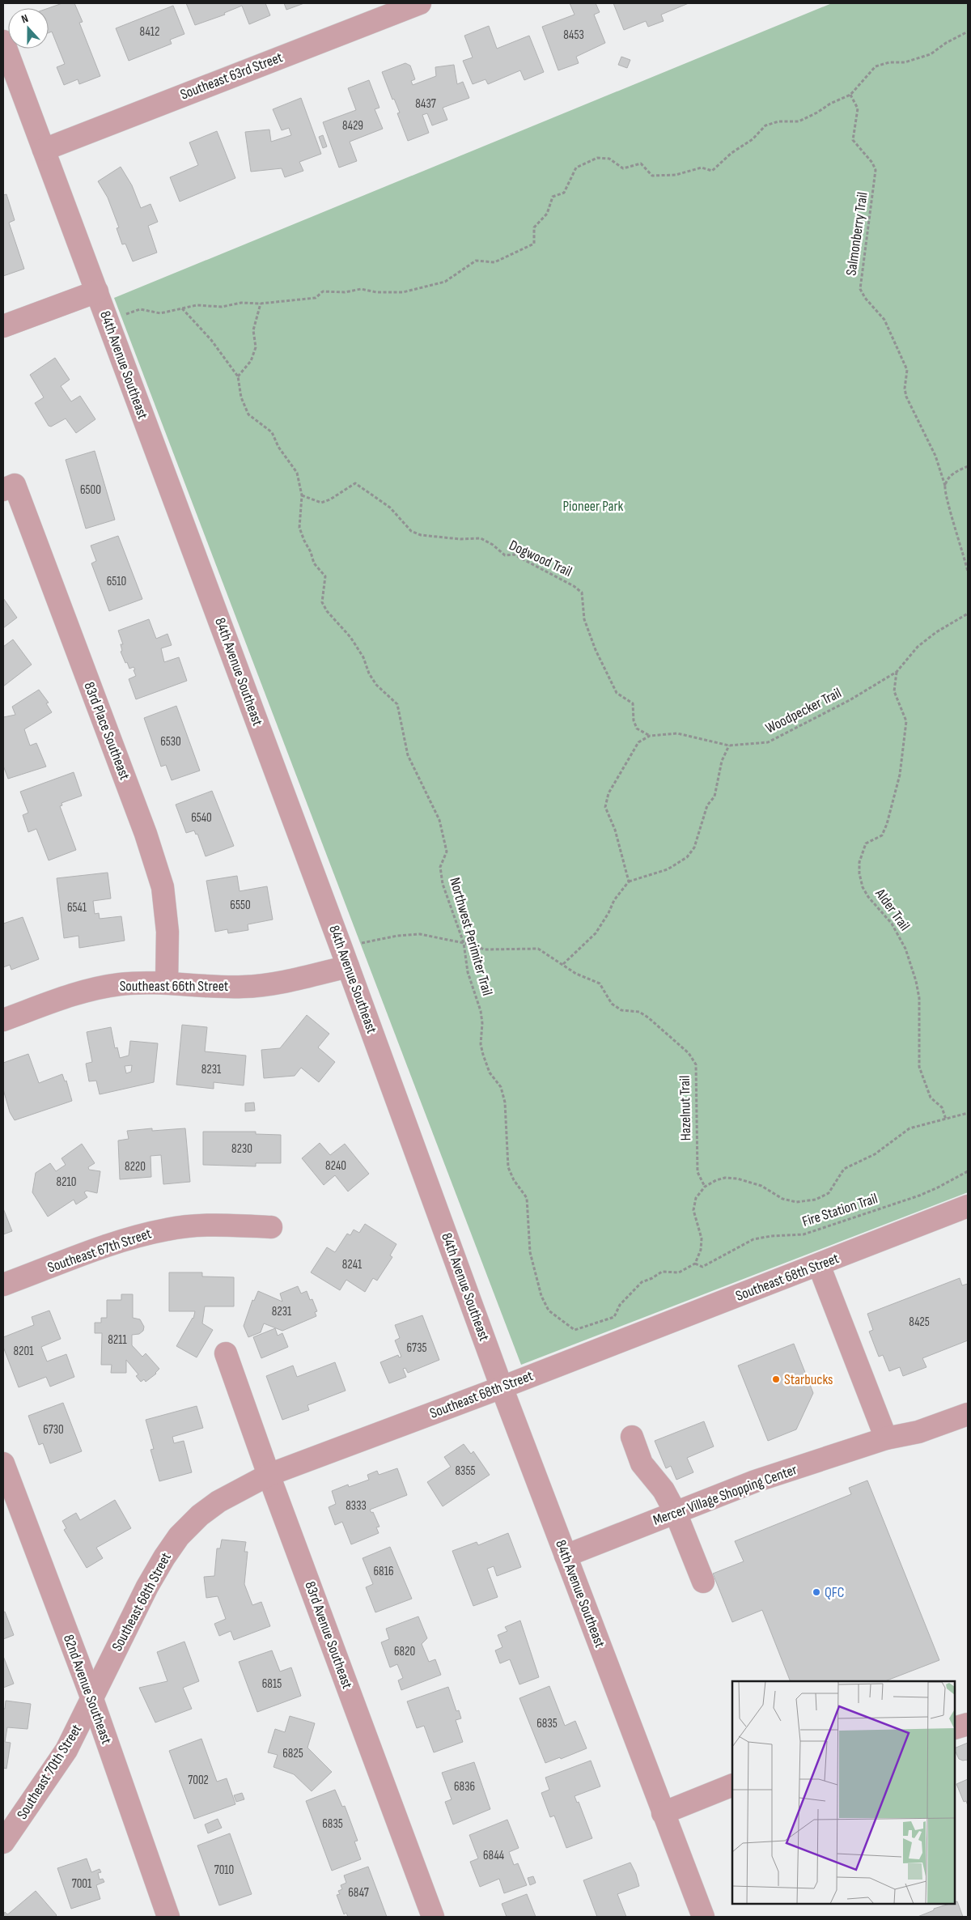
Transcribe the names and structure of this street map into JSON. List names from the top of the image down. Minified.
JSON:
{"streets":{"street":["Southeast 63rd Street","84th Avenue Southeast","83rd Place Southeast","Southeast 66th Street","Southeast 67th Street","Southeast 68th Street","Mercer Village Shopping Center","83rd Avenue Southeast","82nd Avenue Southeast","Southeast 70th Street"],"path":["Salmonberry Trail","Dogwood Trail","Woodpecker Trail","Alder Trail","Northwest Perimiter Trail","Hazelnut Trail","Fire Station Trail"]},"crossings":[["Southeast 63rd Street","84th Avenue Southeast"],["84th Avenue Southeast","Southeast 66th Street"],["84th Avenue Southeast","Hazelnut Trail"],["84th Avenue Southeast","Southeast 68th Street"],["84th Avenue Southeast","Mercer Village Shopping Center"],["Dogwood Trail","Woodpecker Trail"],["Dogwood Trail","Northwest Perimiter Trail"],["Woodpecker Trail","Alder Trail"],["83rd Place Southeast","Southeast 66th Street"],["Northwest Perimiter Trail","Hazelnut Trail"],["Northwest Perimiter Trail","Fire Station Trail"],["Southeast 66th Street","Hazelnut Trail"],["Southeast 68th Street","83rd Avenue Southeast"],["Southeast 68th Street","82nd Avenue Southeast"],["Southeast 68th Street","Southeast 70th Street"],["82nd Avenue Southeast","Southeast 70th Street"]],"parks":["Pioneer Park"],"places":["Starbucks","QFC"],"house_numbers":["8412","8453","8437","8429","6500","6510","6530","6540","6550","6541","8231","8230","8240","8220","8210","8241","8231","8425","8211","6735","8201","6730","8355","8333","6816","6820","6815","6835","6825","7002","6836","6835","6844","7010","7001","6847"],"north":"top"}
